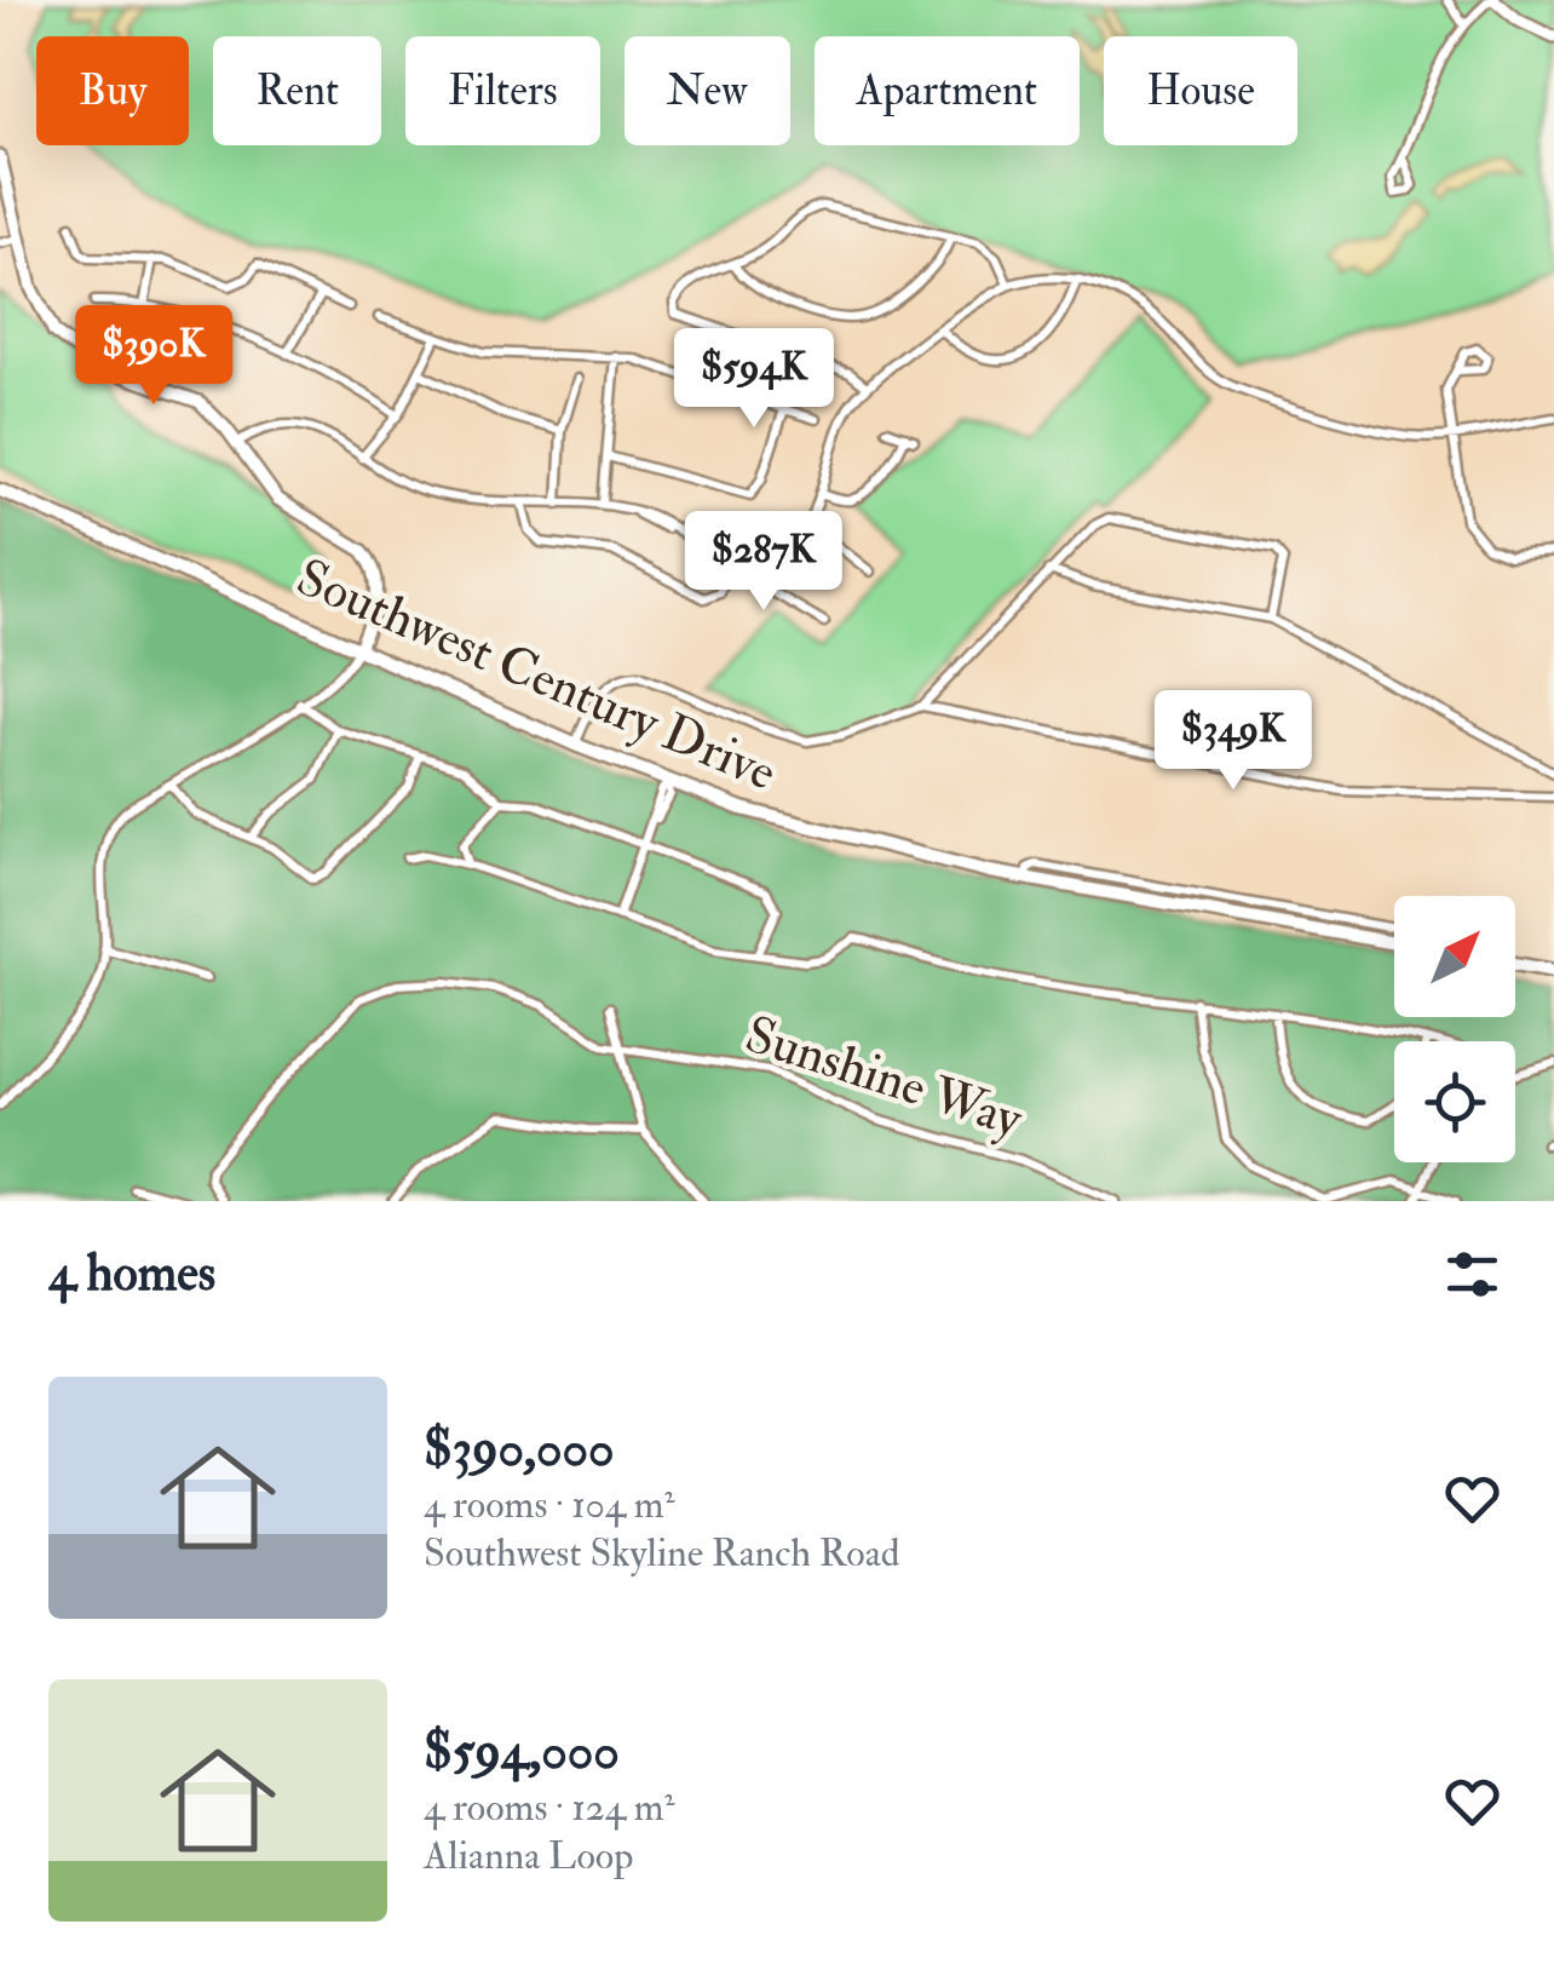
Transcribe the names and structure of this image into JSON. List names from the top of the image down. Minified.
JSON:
{"streets":{"main road":["Southwest Century Drive"],"street":["Sunshine Way"]},"north":"top right","page":{"chip":["Buy","Rent","Filters","New","Apartment","House"],"price":["$390K","$594K","$287K","$349K"],"heading":"4 homes","list":[{"name":"$390,000","note":"4 rooms · 104 m² · Southwest Skyline Ranch Road"},{"name":"$594,000","note":"4 rooms · 124 m² · Alianna Loop"}]}}
